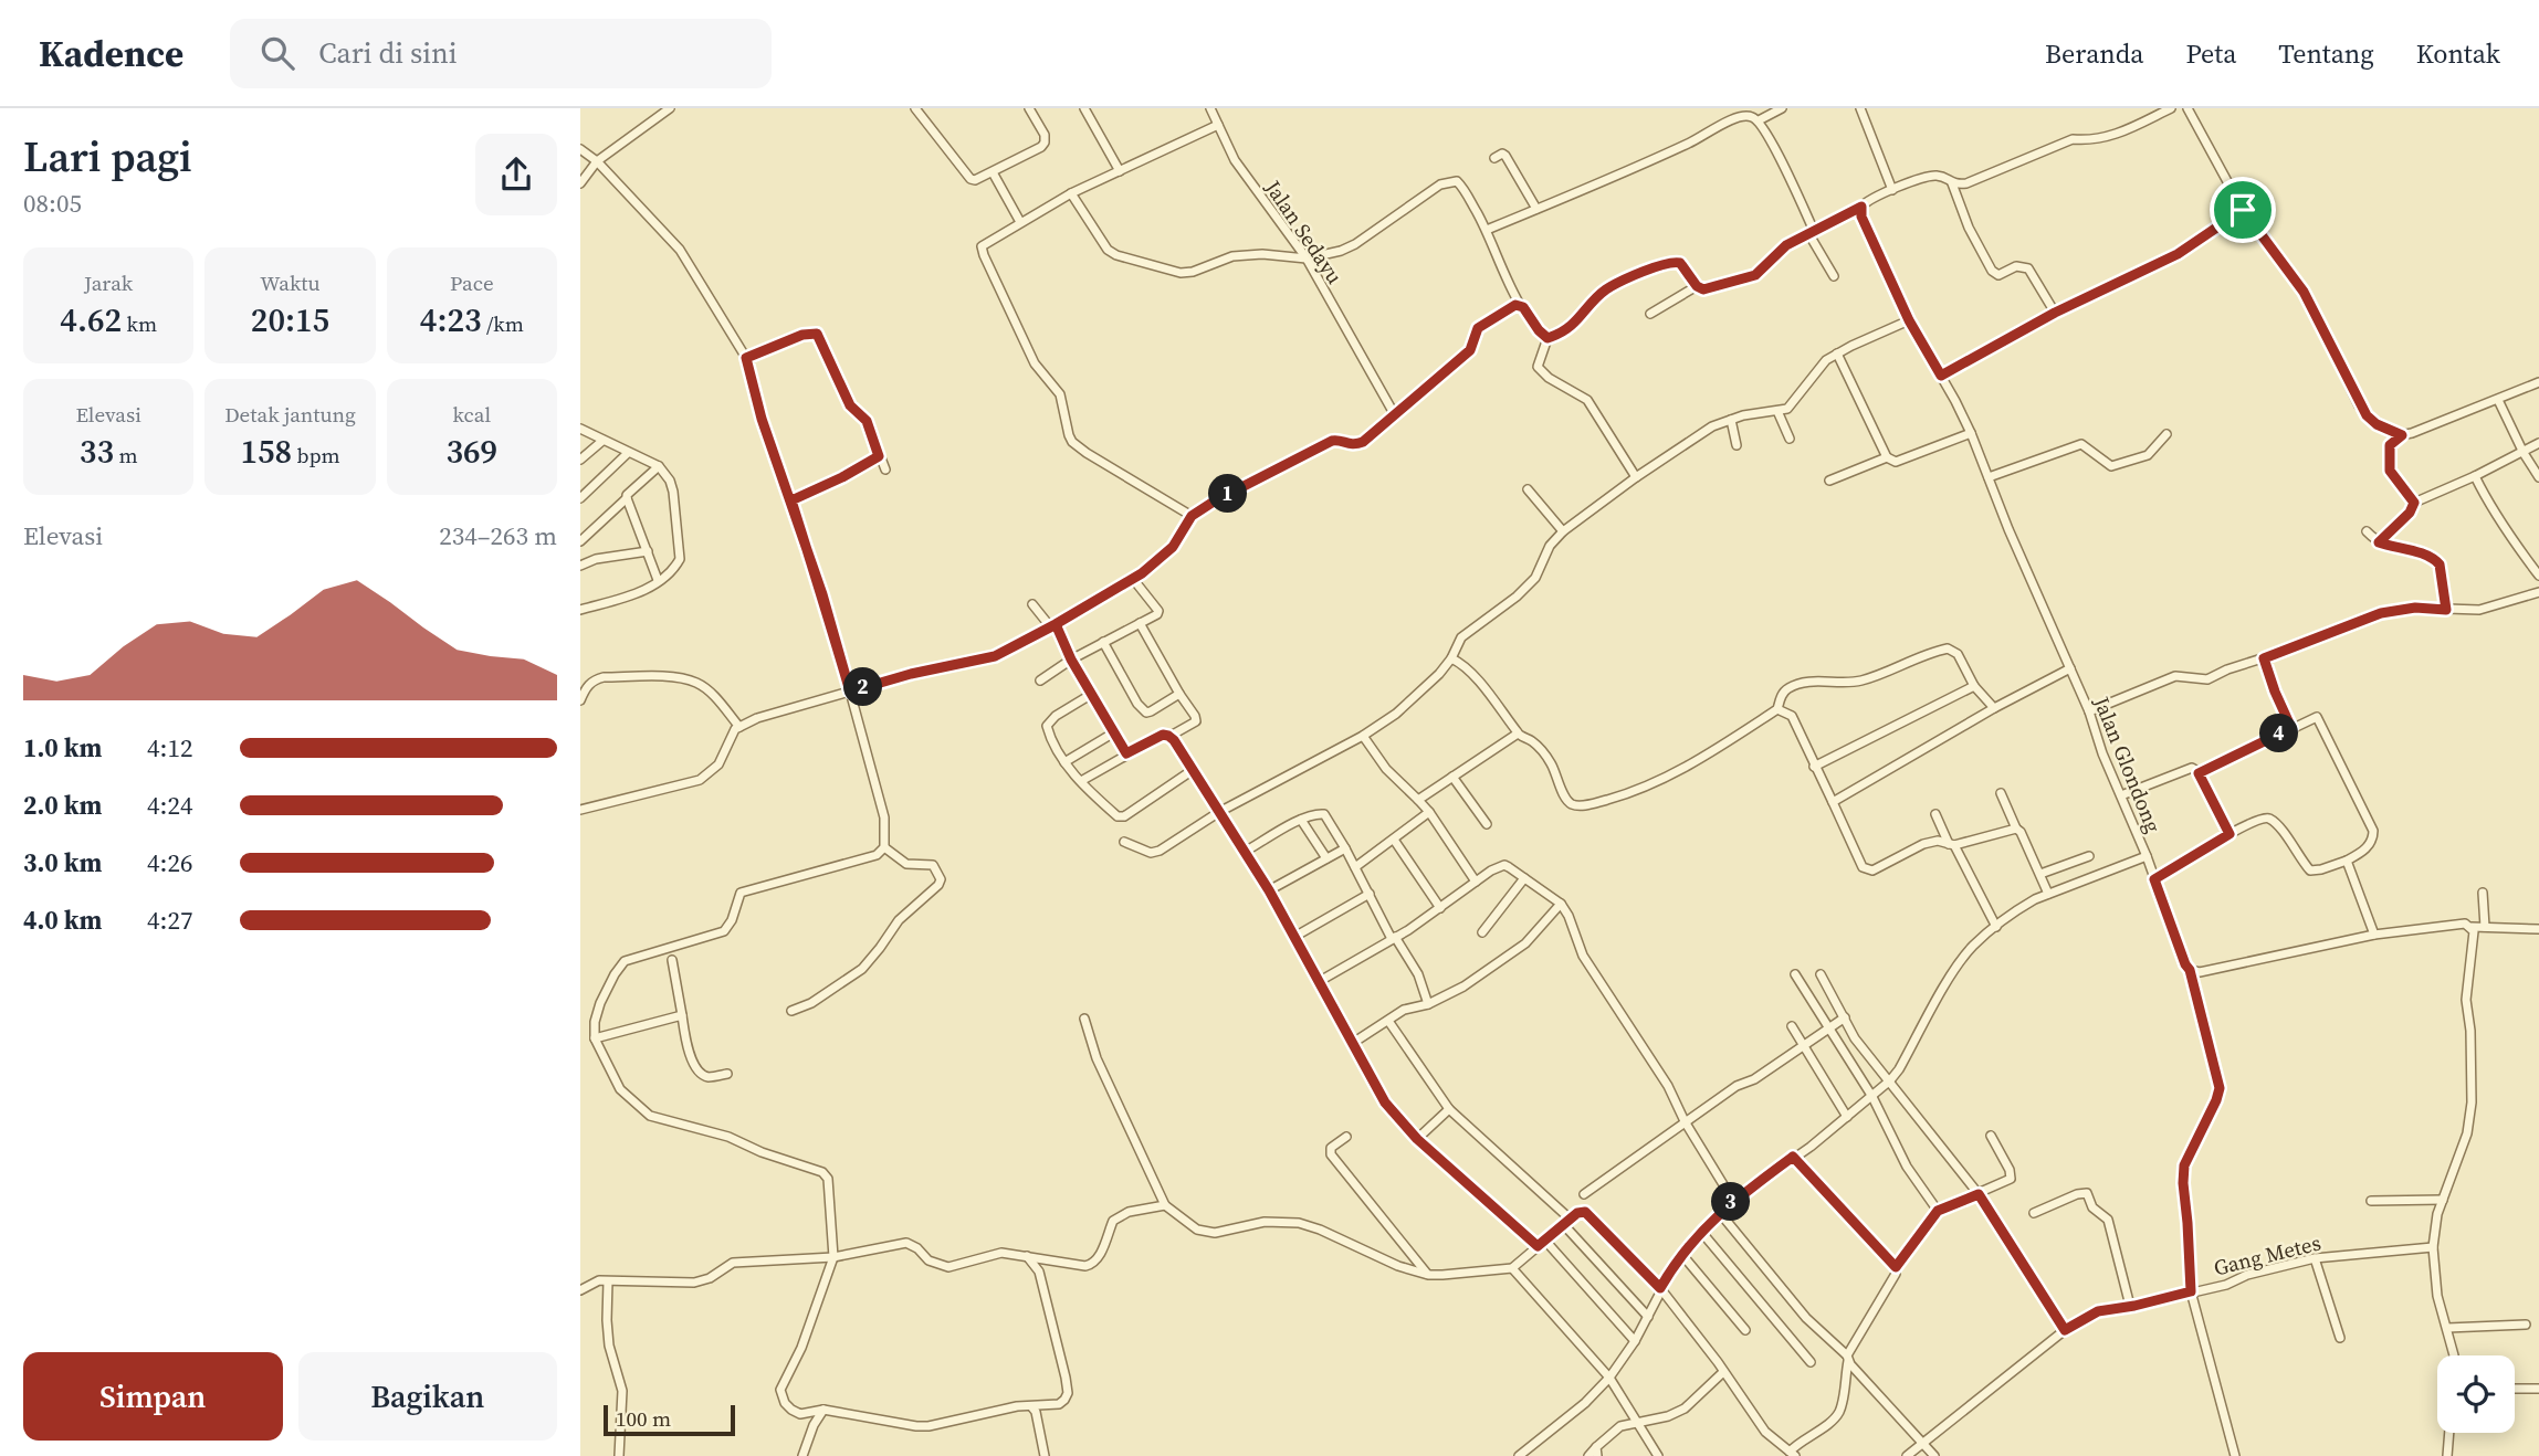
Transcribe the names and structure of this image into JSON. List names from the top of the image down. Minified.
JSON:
{"streets":{"street":["Jalan Sedayu","Jalan Glondong","Gang Metes"]},"crossings":[["Jalan Glondong","Gang Metes"]],"scale_bar":"100 m","page":{"header":"Kadence","search":"Cari di sini","nav":["Beranda","Peta","Tentang","Kontak"],"heading":["Lari pagi","08:05"],"stats":[["Jarak","4.62 km"],["Waktu","20:15"],["Pace","4:23 /km"],["Elevasi","33 m"],["Detak jantung","158 bpm"],["kcal","369"]],"pins":["1","2","4","3"],"chart":["Elevasi","234–263 m"],"list":[{"name":"1.0 km","note":"4:12"},{"name":"2.0 km","note":"4:24"},{"name":"3.0 km","note":"4:26"},{"name":"4.0 km","note":"4:27"}],"buttons":["Simpan","Bagikan"],"scale":"100 m"}}
